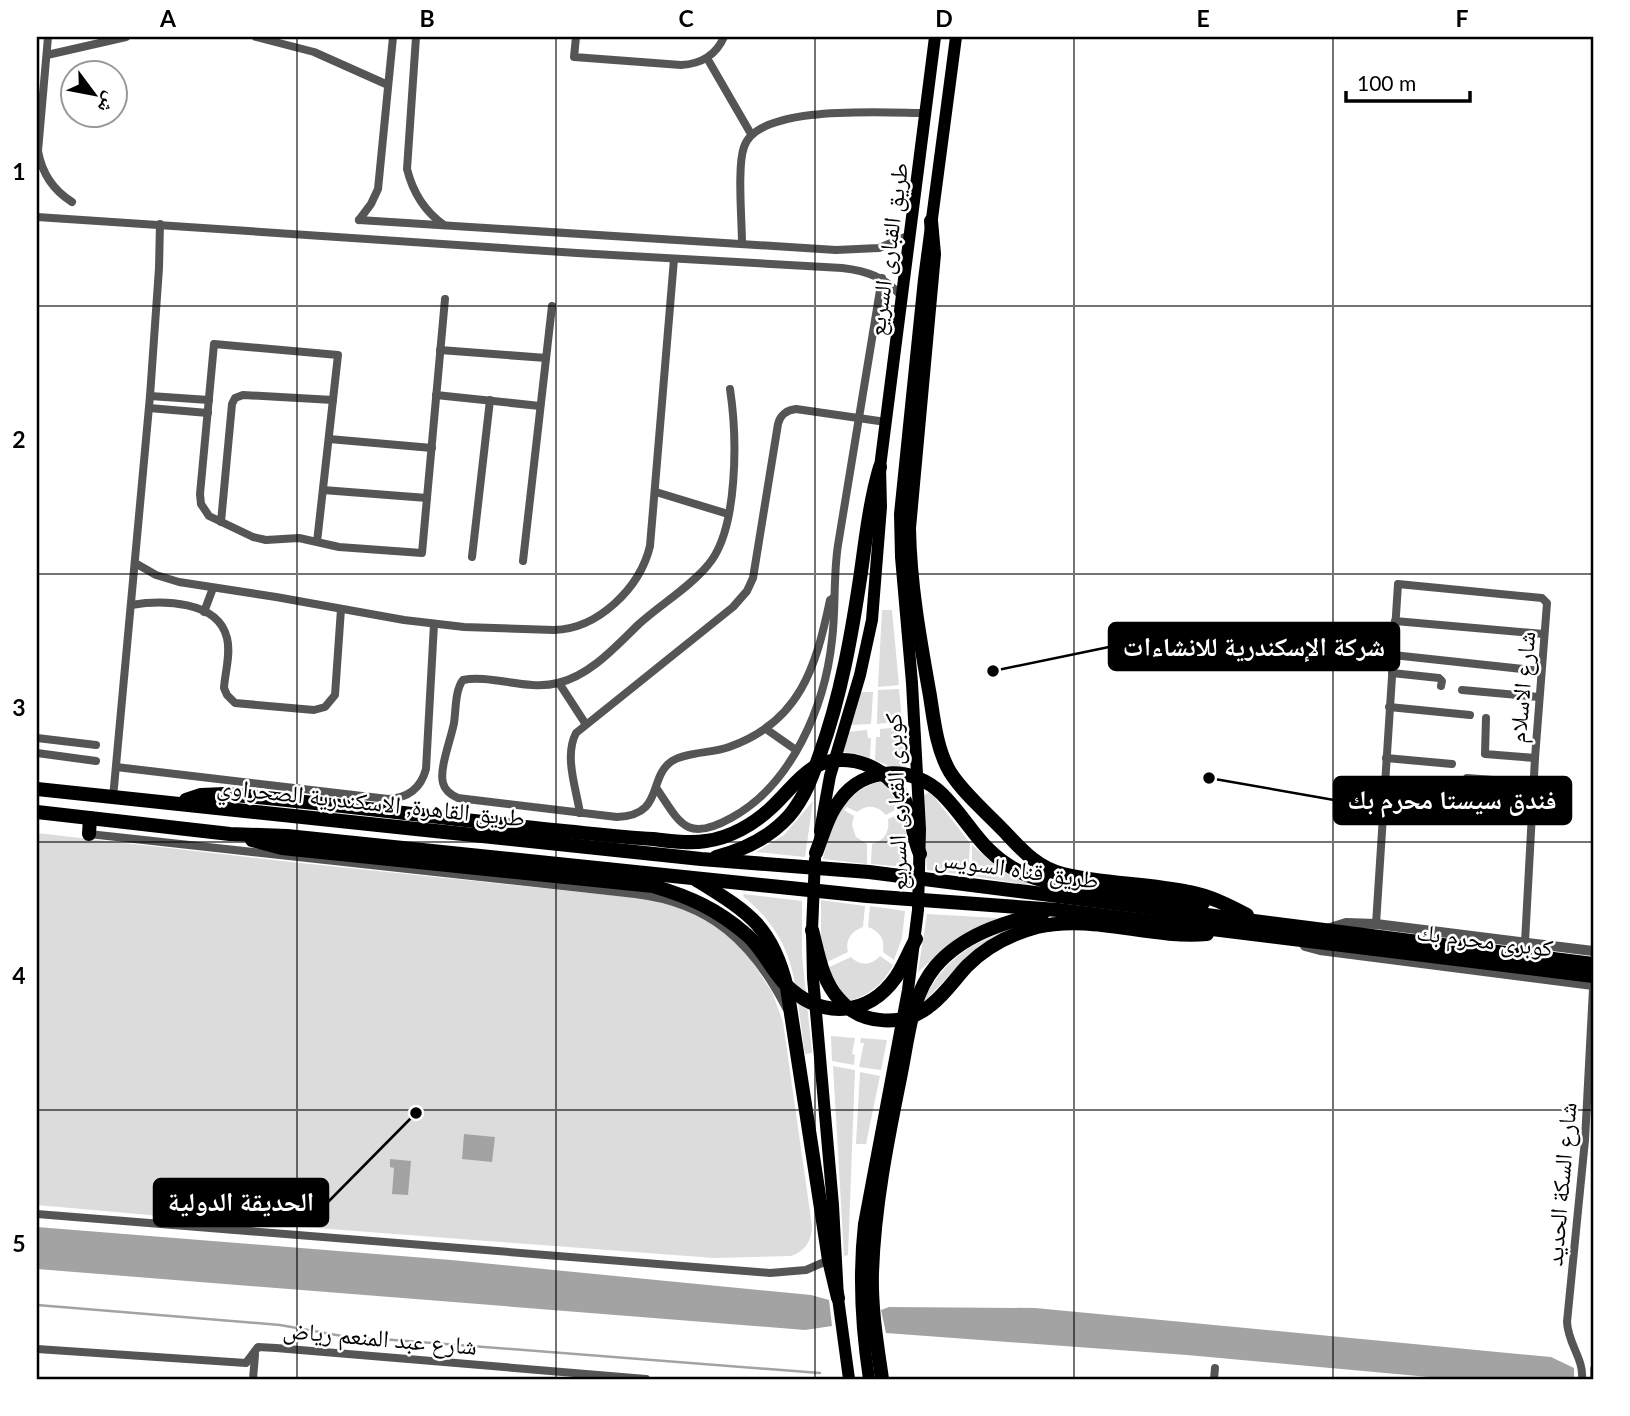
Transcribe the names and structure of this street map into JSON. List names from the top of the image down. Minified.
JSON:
{"streets":{"highway":["طريق القبارى السريع","طريق القاهرة, الاسكندرية الصحراوي","كوبرى القبارى السريع","طريق قناه السويس","كوبرى محرم بك"],"street":["شارع الاسلام","شارع السكة الحديد","شارع عبد المنعم رياض"]},"crossings":[["طريق القبارى السريع","كوبرى القبارى السريع"],["شارع الاسلام","طريق قناه السويس"],["طريق القاهرة, الاسكندرية الصحراوي","طريق قناه السويس"],["طريق قناه السويس","كوبرى محرم بك"],["طريق قناه السويس","شارع السكة الحديد"]],"places":["شركة الإسكندرية للانشاءات","فندق سيستا محرم بك","الحديقة الدولية"],"scale_bar":"100 m","north":"bottom right","grid":{"columns":["A","B","C","D","E","F"],"rows":["1","2","3","4","5"]}}
